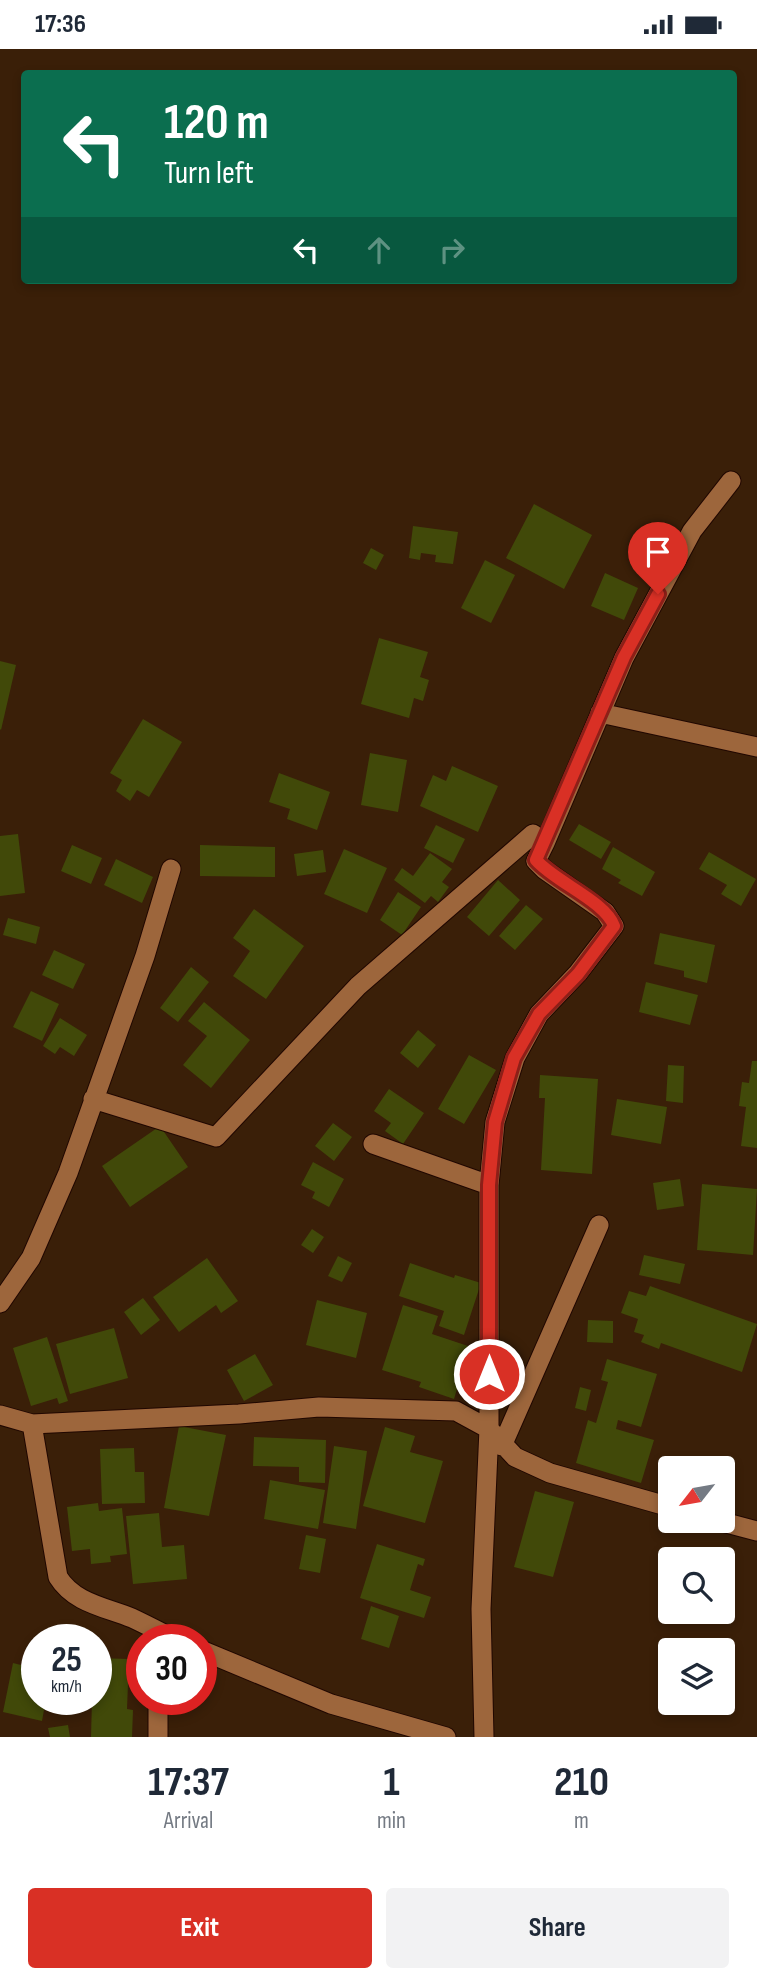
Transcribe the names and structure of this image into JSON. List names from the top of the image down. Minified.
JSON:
{"north":"bottom left","page":{"status":"17:36","turn":["120 m","Turn left"],"speed":"25 km/h","limit":"30","eta":["17:37","Arrival","1","min","210","m"],"buttons":["Exit","Share"]}}
